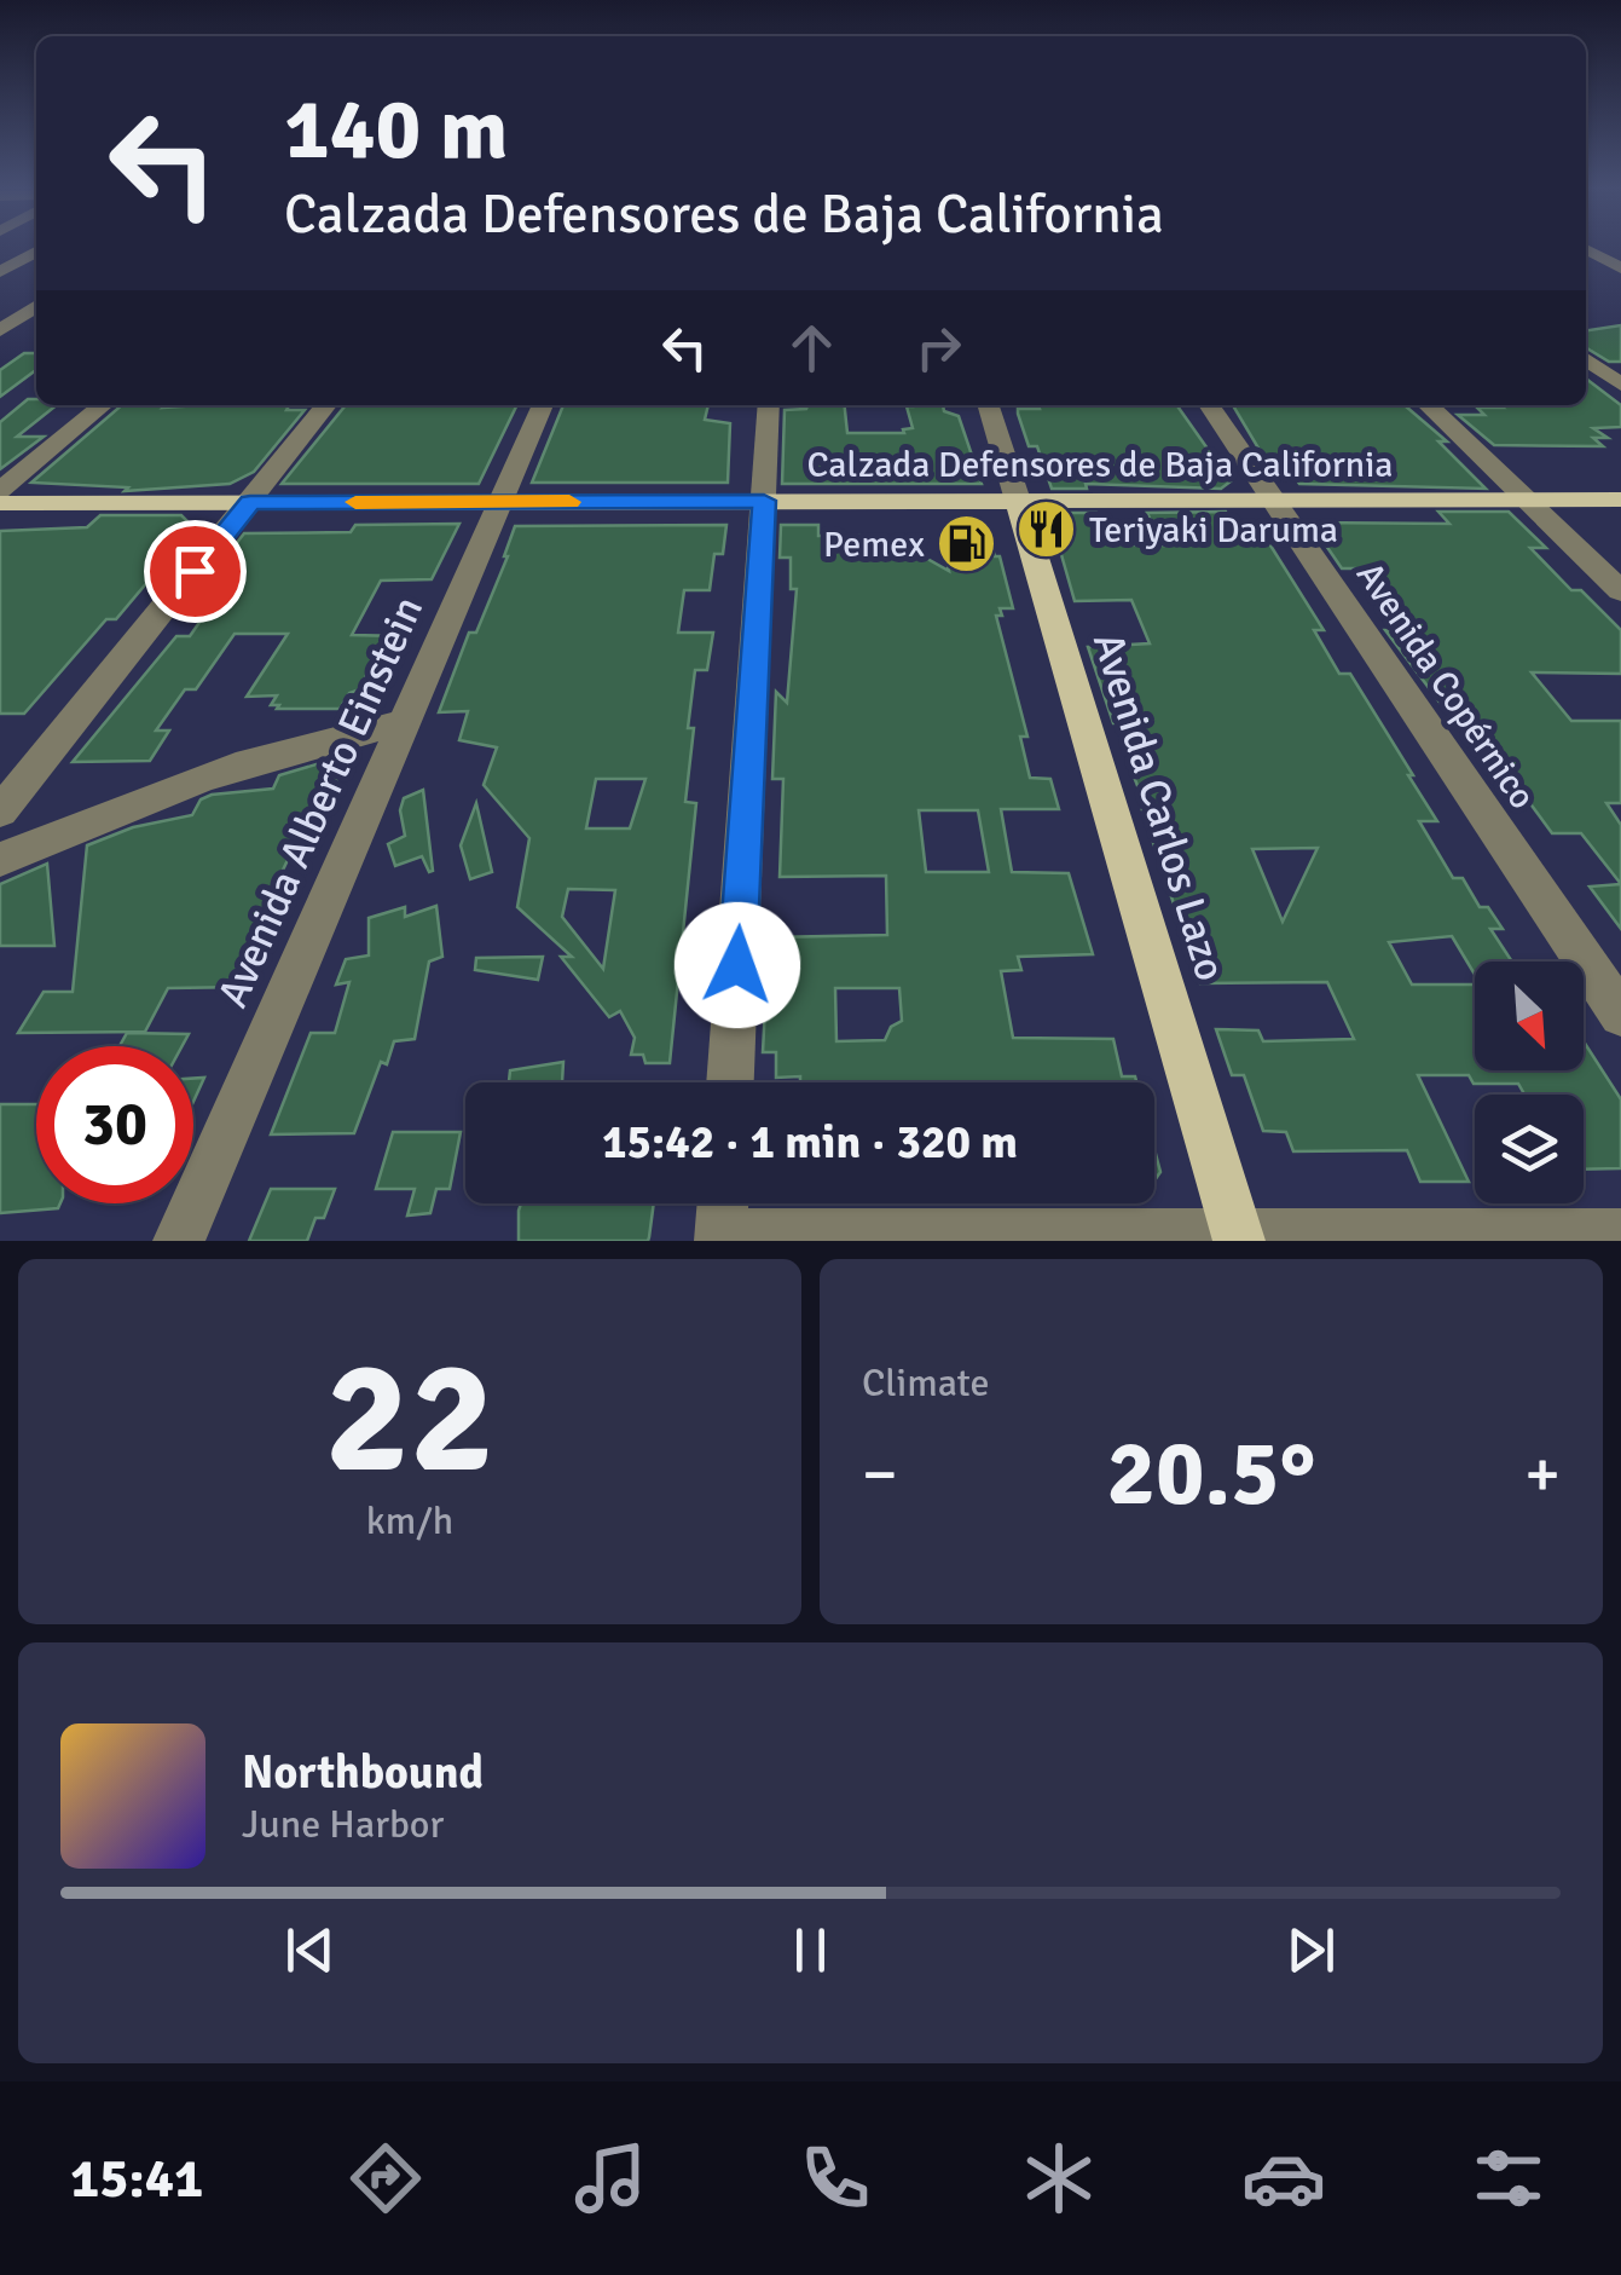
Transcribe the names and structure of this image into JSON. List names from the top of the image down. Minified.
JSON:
{"streets":{"main road":["Calzada Defensores de Baja California","Avenida Carlos Lazo"],"street":["Avenida Copérnico","Avenida Alberto Einstein"]},"crossings":[["Calzada Defensores de Baja California","Avenida Copérnico"],["Calzada Defensores de Baja California","Avenida Alberto Einstein"],["Calzada Defensores de Baja California","Avenida Carlos Lazo"]],"places":{"restaurant":["Teriyaki Daruma"],"fuel station":["Pemex"]},"north":"bottom right","page":{"turn":["140 m","Calzada Defensores de Baja California"],"limit":"30","trip":"15:42 · 1 min · 320 m","tile":[["22","km/h"],"Climate"],"heat":["−","20.5°","+"],"song":["Northbound","June Harbor"],"tabs":"15:41"}}
